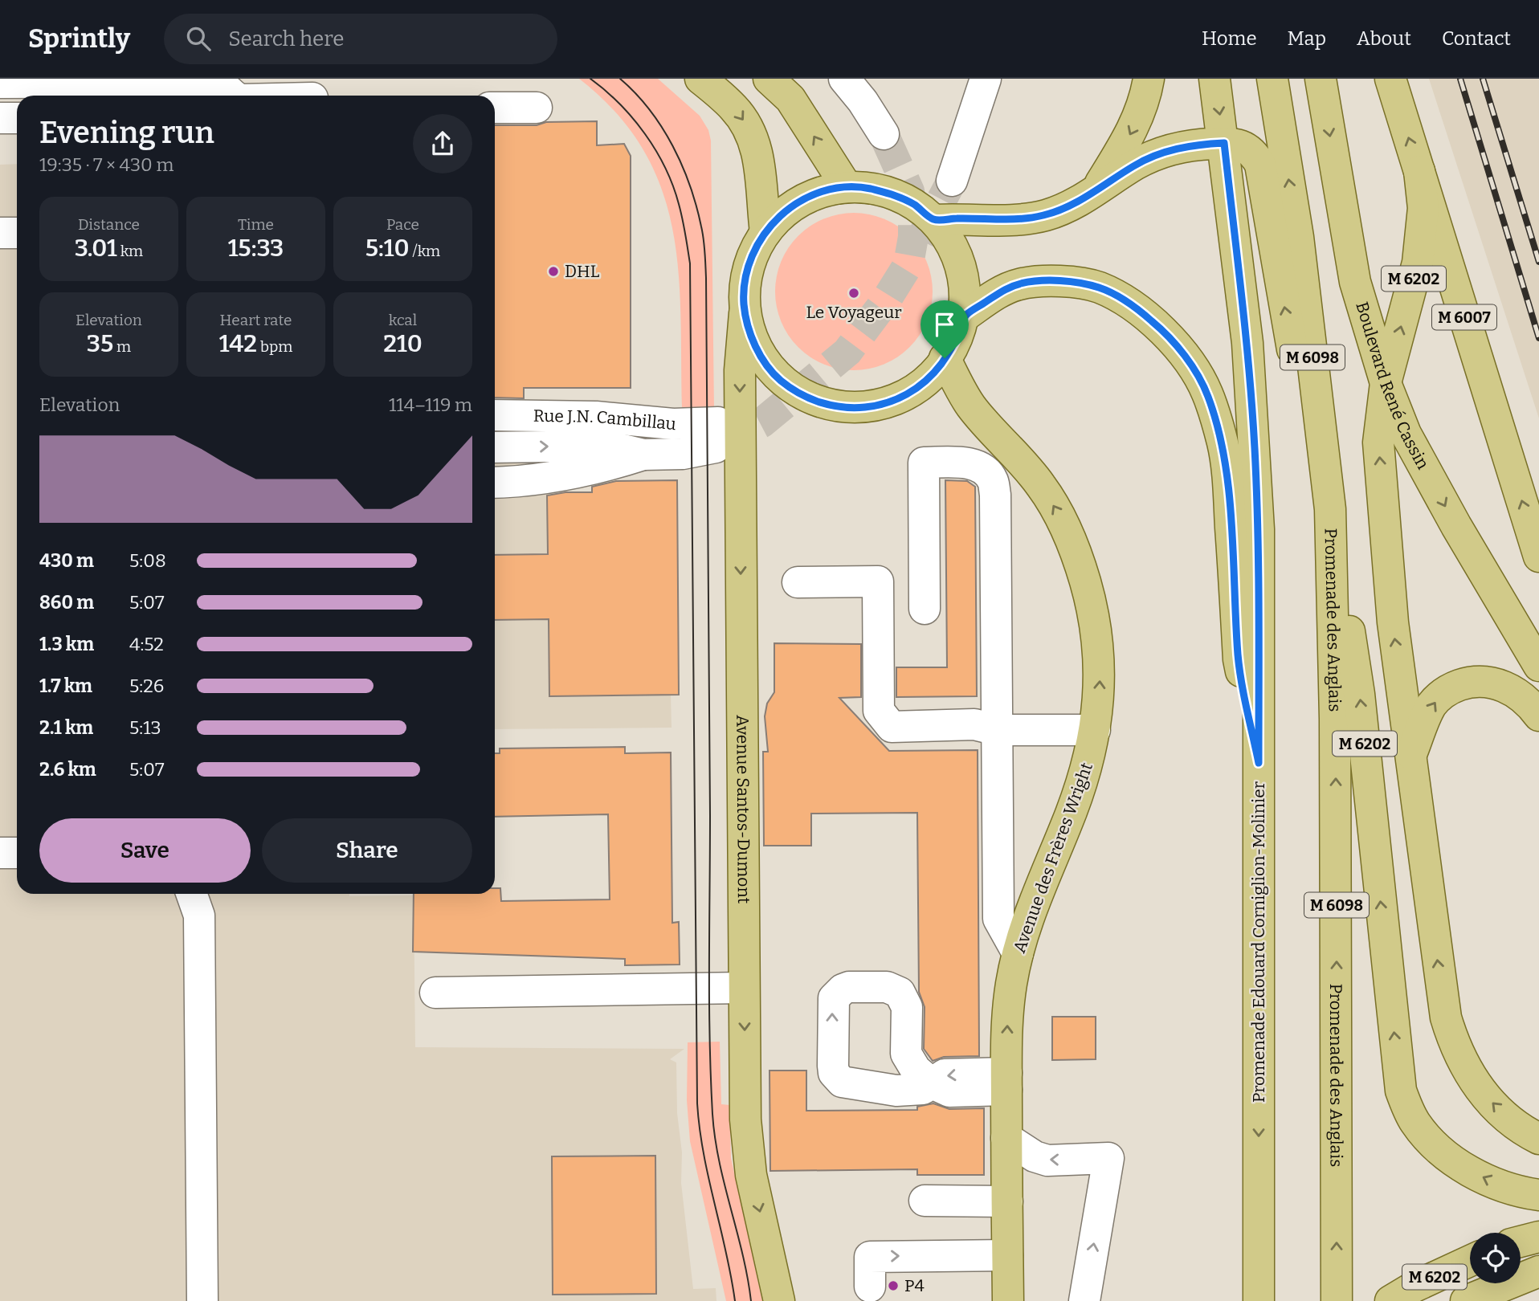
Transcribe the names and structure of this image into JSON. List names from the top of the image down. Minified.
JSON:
{"streets":{"main road":["M 6202","M 6007","M 6098","Boulevard René Cassin","Promenade des Anglais","Avenue Santos-Dumont","Avenue des Frères Wright","Promenade Edouard Corniglion-Molinier"],"lane":["Rue J.N. Cambillau"]},"crossings":[["M 6202","M 6007"],["M 6202","Boulevard René Cassin"],["M 6202","Promenade des Anglais"]],"one_way":["Avenue Santos-Dumont"],"places":["DHL","Le Voyageur","P4"],"page":{"header":"Sprintly","search":"Search here","nav":["Home","Map","About","Contact"],"heading":["Evening run","19:35 · 7 × 430 m"],"stats":[["Distance","3.01 km"],["Time","15:33"],["Pace","5:10 /km"],["Elevation","35 m"],["Heart rate","142 bpm"],["kcal","210"]],"chart":["Elevation","114–119 m"],"list":[{"name":"430 m","note":"5:08"},{"name":"860 m","note":"5:07"},{"name":"1.3 km","note":"4:52"},{"name":"1.7 km","note":"5:26"},{"name":"2.1 km","note":"5:13"},{"name":"2.6 km","note":"5:07"}],"buttons":["Save","Share"]}}
